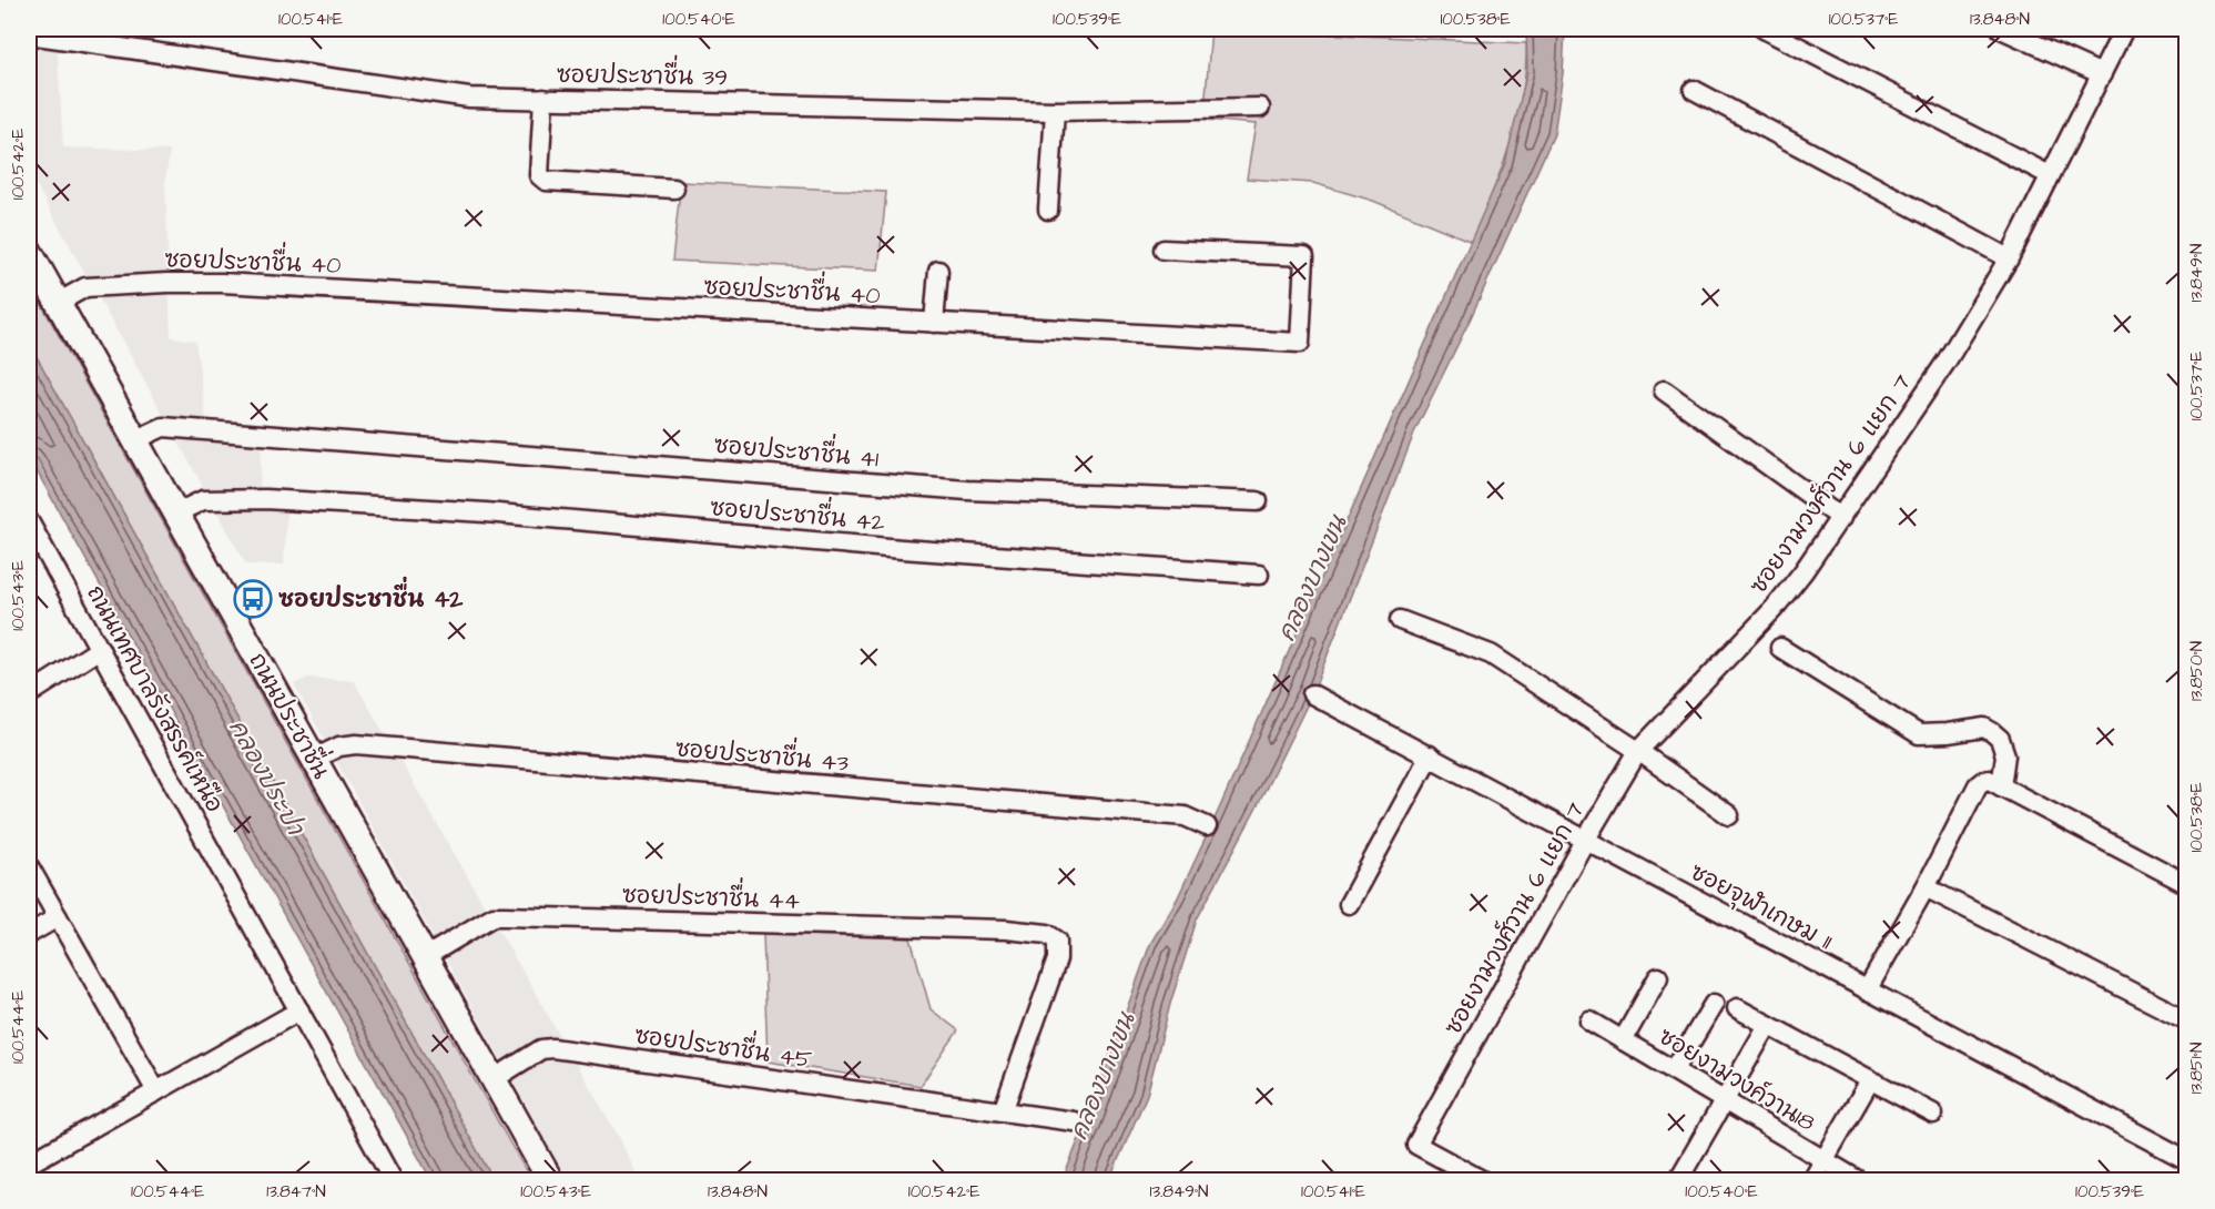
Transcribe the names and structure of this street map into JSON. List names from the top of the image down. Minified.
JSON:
{"streets":{"main road":["ถนนประชาชื่น"],"street":["ซอยประชาชื่น 39","ซอยประชาชื่น 40","ซอยประชาชื่น 41","ซอยงามวงศ์วาน 6 แยก 7","ซอยประชาชื่น 42","ถนนเทศบาลรังสรรค์เหนือ","ซอยประชาชื่น 43","ซอยประชาชื่น 44","ซอยจุฬาเกษม 11","ซอยประชาชื่น 45","ซอยงามวงค์วาน18"]},"crossings":[["ซอยประชาชื่น 40","ถนนประชาชื่น"],["ซอยประชาชื่น 41","ถนนประชาชื่น"],["ซอยงามวงศ์วาน 6 แยก 7","ซอยจุฬาเกษม 11"],["ซอยประชาชื่น 42","ถนนประชาชื่น"],["ถนนประชาชื่น","ซอยประชาชื่น 43"],["ถนนประชาชื่น","ซอยประชาชื่น 44"],["ถนนประชาชื่น","ซอยประชาชื่น 45"],["ซอยประชาชื่น 44","ซอยประชาชื่น 45"]],"water":["คลองบางเขน","คลองประปา"],"places":{"bus stop":["ซอยประชาชื่น 42"]},"coordinates":["100.541°E","100.540°E","100.539°E","100.538°E","100.537°E","13.848°N","100.542°E","13.849°N","100.543°E","13.850°N","100.544°E","13.851°N","13.847°N"]}
